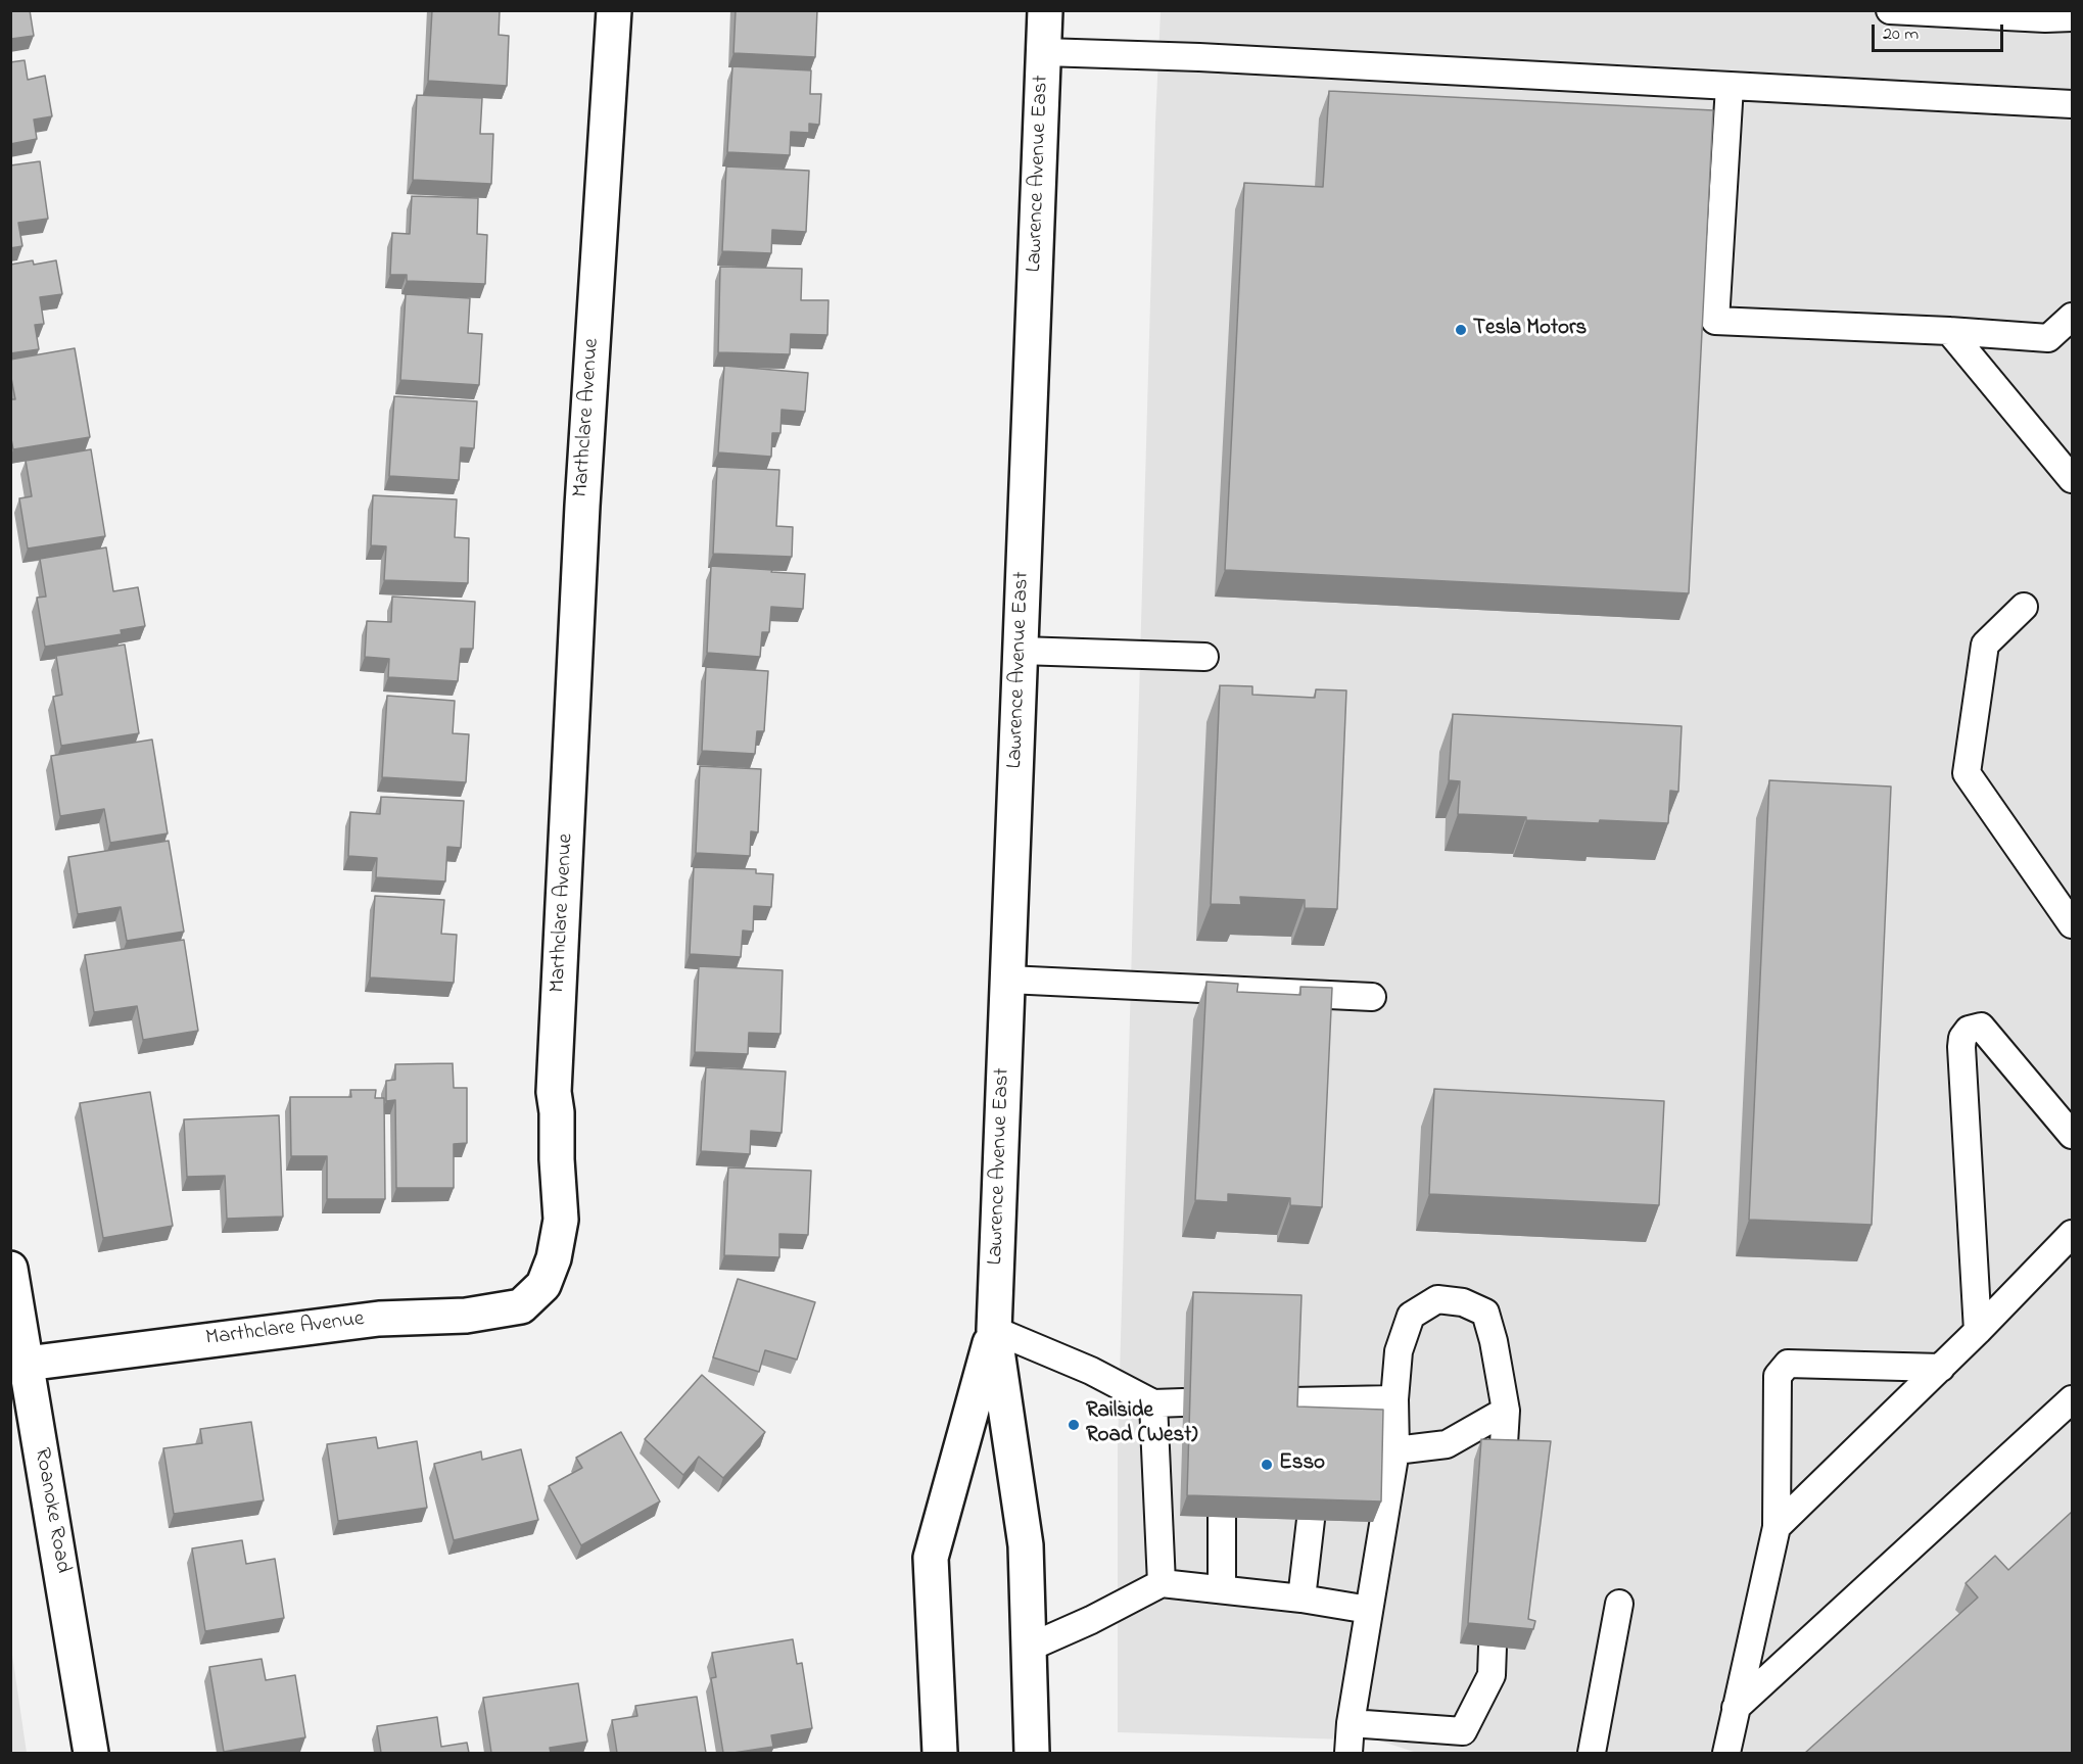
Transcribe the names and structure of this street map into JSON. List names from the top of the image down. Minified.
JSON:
{"streets":{"street":["Lawrence Avenue East","Marthclare Avenue","Roanoke Road"]},"crossings":[["Marthclare Avenue","Roanoke Road"]],"places":["Tesla Motors","Railside Road (West)","Esso"],"scale_bar":"20 m"}
